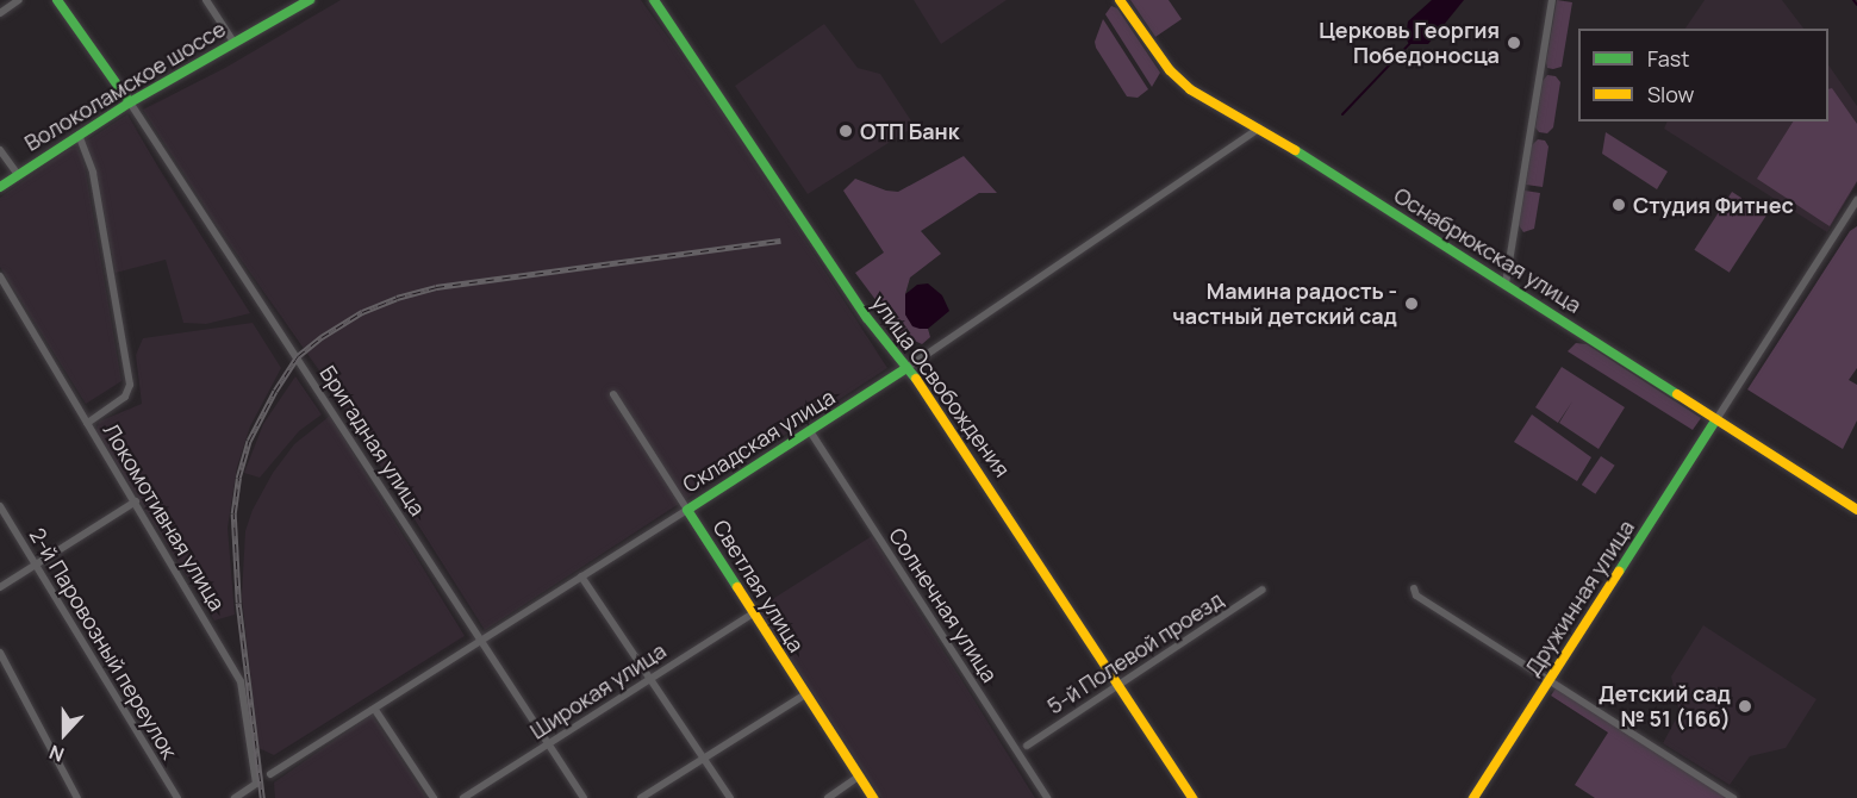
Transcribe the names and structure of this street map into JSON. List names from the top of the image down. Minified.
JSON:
{"streets":{"street":["Волоколамское шоссе","Оснабрюкская улица","улица Освобождения","Бригадная улица","Складская улица","Локомотивная улица","Светлая улица","Дружинная улица","Солнечная улица","2-й Паровозный переулок","5-й Полевой проезд","Широкая улица"]},"crossings":[["Волоколамское шоссе","Бригадная улица"],["Оснабрюкская улица","Складская улица"],["Оснабрюкская улица","Дружинная улица"],["улица Освобождения","Складская улица"],["улица Освобождения","5-й Полевой проезд"],["Бригадная улица","Складская улица"],["Бригадная улица","Широкая улица"],["Складская улица","Светлая улица"],["Складская улица","Солнечная улица"],["Светлая улица","Широкая улица"]],"places":["Церковь Георгия Победоносца","ОТП Банк","Студия Фитнес","Мамина радость - частный детский сад","Детский сад № 51 (166)"],"legend":["Fast","Slow"],"north":"bottom"}
